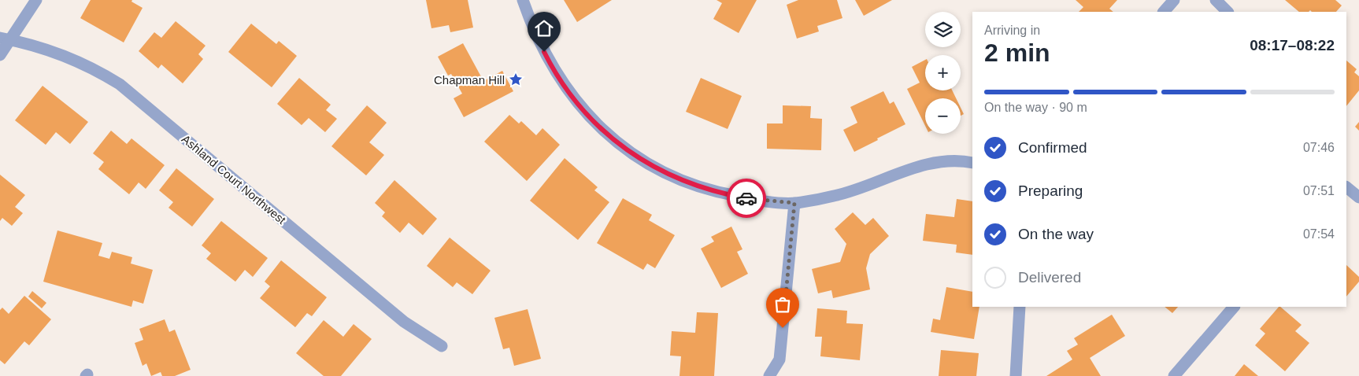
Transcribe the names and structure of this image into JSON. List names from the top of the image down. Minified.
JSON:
{"streets":{"street":["Ashland Court Northwest"]},"places":{"place":["Chapman Hill"]},"page":{"map_buttons":["+","−"],"heading":["2 min","Arriving in","08:17–08:22"],"bar":"On the way · 90 m","list":[["Confirmed","07:46"],["Preparing","07:51"],["On the way","07:54"],"Delivered"]}}
